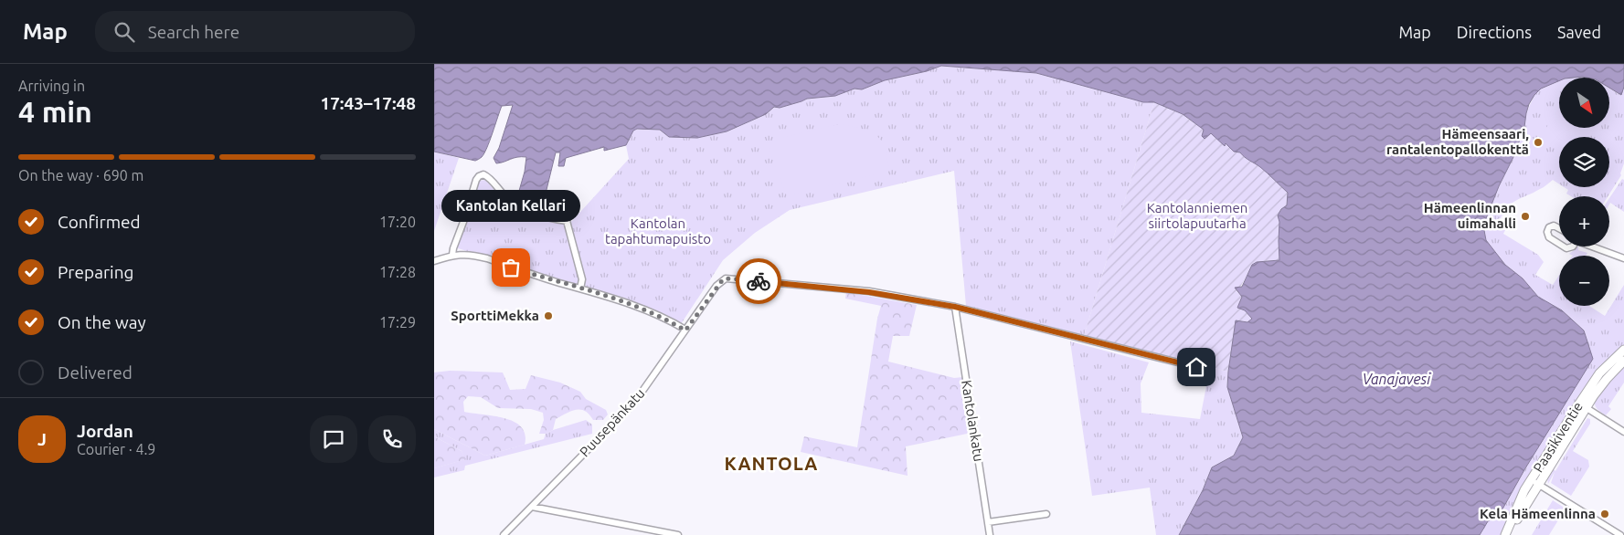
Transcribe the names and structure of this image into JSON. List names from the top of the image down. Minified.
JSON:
{"streets":{"main road":["Paasikiventie"],"street":["Kantolankatu","Puusepänkatu"]},"crossings":[["Kantolankatu","Puusepänkatu"]],"districts":["KANTOLA"],"water":["Vanajavesi"],"parks":["Kantolanniemen siirtolapuutarha","Kantolan tapahtumapuisto"],"places":["Hämeensaari, rantalentopallokenttä","Hämeenlinnan uimahalli","Kantolan Kellari","SporttiMekka","Kela Hämeenlinna"],"north":"bottom right","page":{"header":"Map","search":"Search here","nav":["Map","Directions","Saved"],"heading":["4 min","Arriving in","17:43–17:48"],"panel":["Jordan","Courier · 4.9"],"map_buttons":["+","−"],"bar":"On the way · 690 m","bubble":"Kantolan Kellari","list":[["Confirmed","17:20"],["Preparing","17:28"],["On the way","17:29"],"Delivered"],"round":"J"}}
